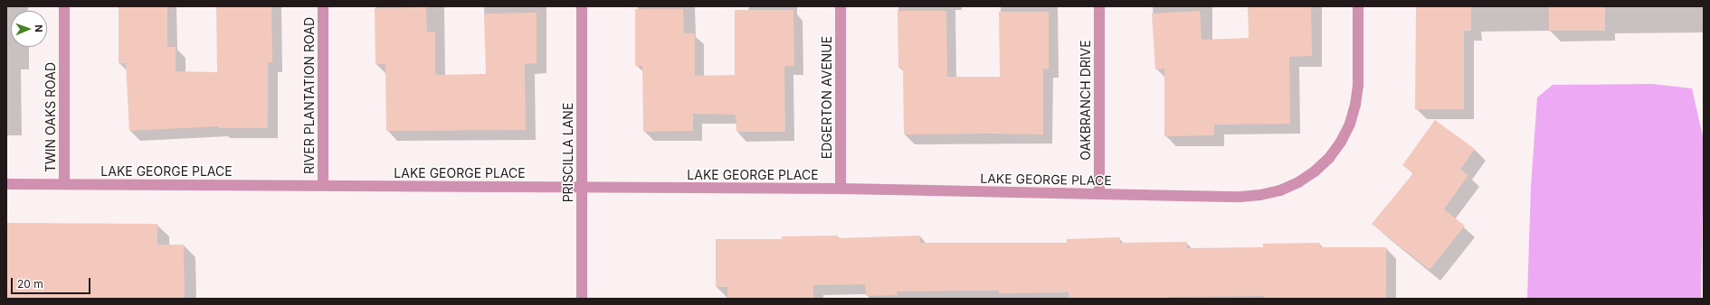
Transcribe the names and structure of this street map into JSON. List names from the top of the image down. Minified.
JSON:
{"streets":{"street":["RIVER PLANTATION ROAD","EDGERTON AVENUE","OAKBRANCH DRIVE","TWIN OAKS ROAD","PRISCILLA LANE","LAKE GEORGE PLACE"]},"crossings":[["RIVER PLANTATION ROAD","LAKE GEORGE PLACE"],["EDGERTON AVENUE","LAKE GEORGE PLACE"],["OAKBRANCH DRIVE","LAKE GEORGE PLACE"],["TWIN OAKS ROAD","LAKE GEORGE PLACE"],["PRISCILLA LANE","LAKE GEORGE PLACE"]],"scale_bar":"20 m","north":"right"}
